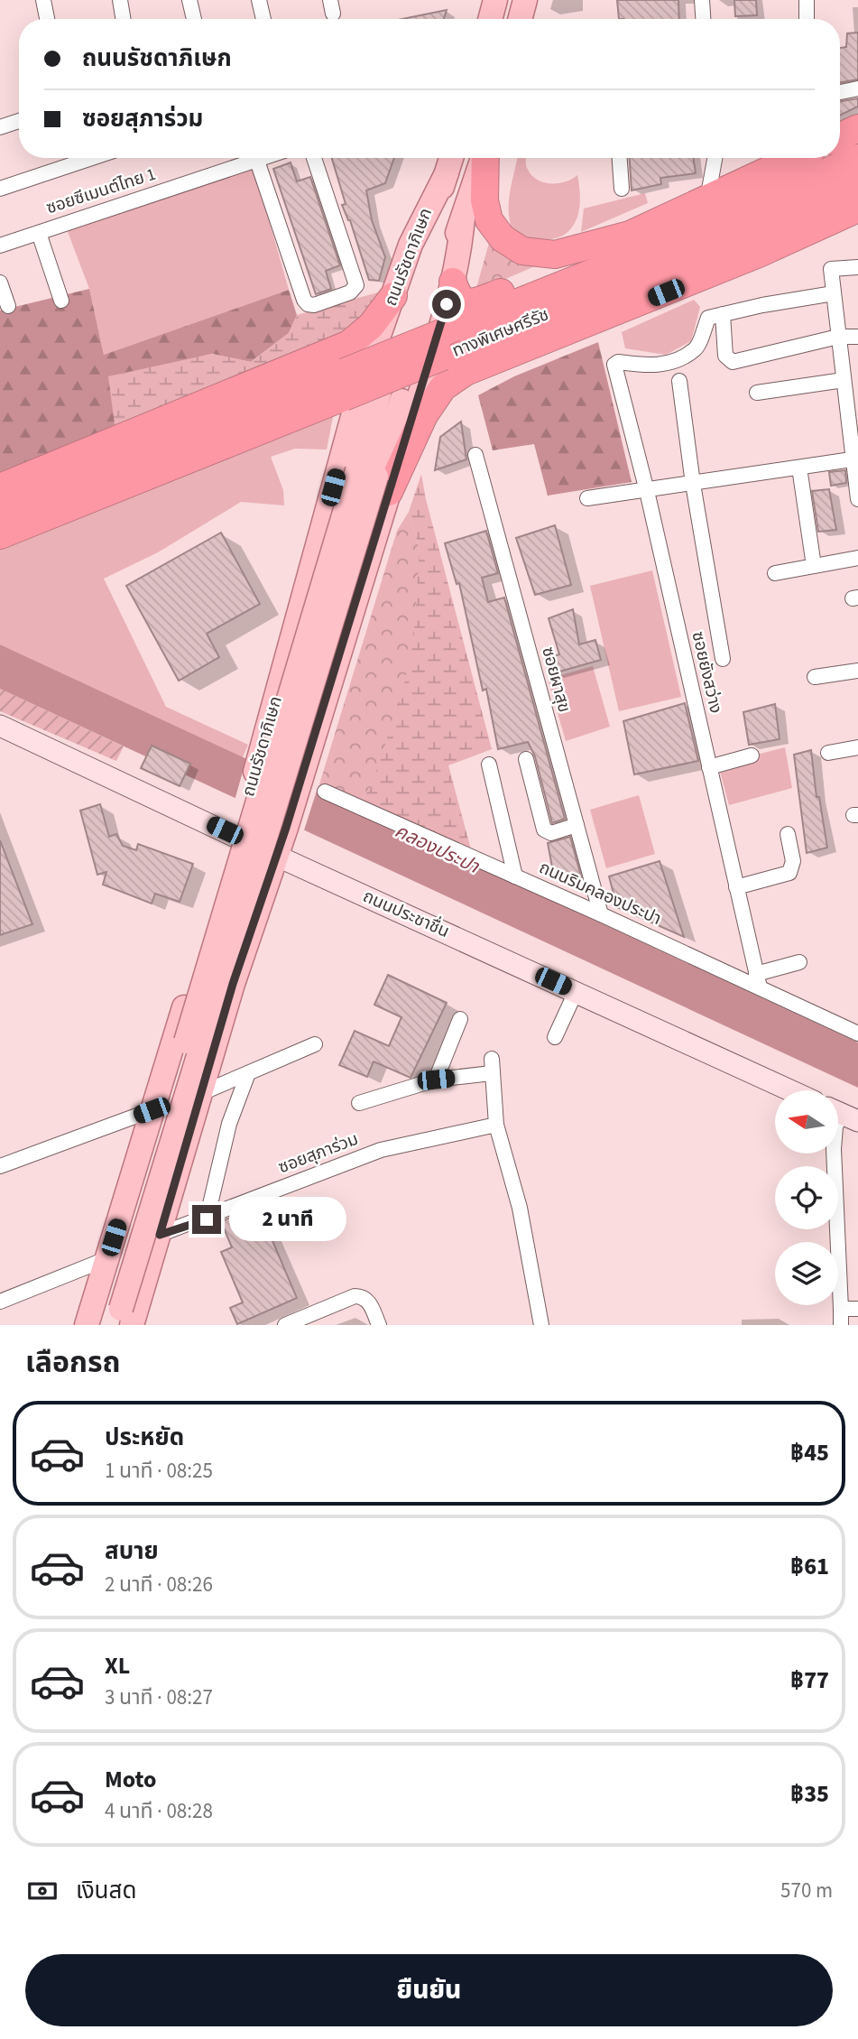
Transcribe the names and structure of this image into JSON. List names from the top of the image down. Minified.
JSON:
{"streets":{"highway":["ทางพิเศษศรีรัช"],"main road":["ถนนรัชดาภิเษก","ถนนประชาชื่น"],"street":["ซอยซีเมนต์ไทย 1","ซอยยังสว่าง","ซอยผาสุข","ถนนริมคลองประปา","ซอยสุภาร่วม"]},"crossings":[["ถนนรัชดาภิเษก","ถนนประชาชื่น"],["ถนนรัชดาภิเษก","ซอยสุภาร่วม"],["ซอยยังสว่าง","ถนนริมคลองประปา"],["ซอยผาสุข","ถนนริมคลองประปา"]],"water":["คลองประปา"],"north":"left","page":{"banner":["ถนนรัชดาภิเษก","ซอยสุภาร่วม"],"bubble":"2 นาที","heading":"เลือกรถ","list":[{"name":"ประหยัด","note":"1 นาที · 08:25","value":"฿45"},{"name":"สบาย","note":"2 นาที · 08:26","value":"฿61"},{"name":"XL","note":"3 นาที · 08:27","value":"฿77"},{"name":"Moto","note":"4 นาที · 08:28","value":"฿35"}],"pay":["เงินสด","570 m"],"buttons":"ยืนยัน"}}
